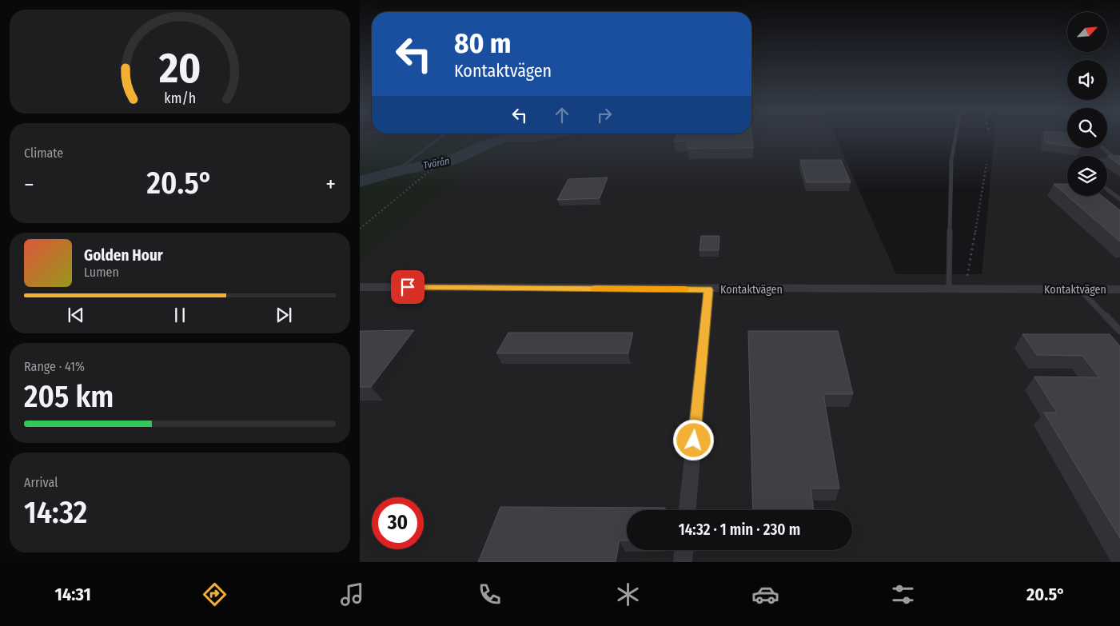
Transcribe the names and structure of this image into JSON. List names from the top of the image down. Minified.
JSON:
{"streets":{"street":["Kontaktvägen"]},"water":["Tvärån"],"north":"top right","page":{"turn":["80 m","Kontaktvägen"],"tile":["Climate",["Range · 41%","205 km"],["Arrival","14:32"]],"heat":["−","20.5°","+"],"song":["Golden Hour","Lumen"],"limit":"30","trip":"14:32 · 1 min · 230 m","tabs":["14:31","20.5°"],"gauge":["20","km/h"]}}
